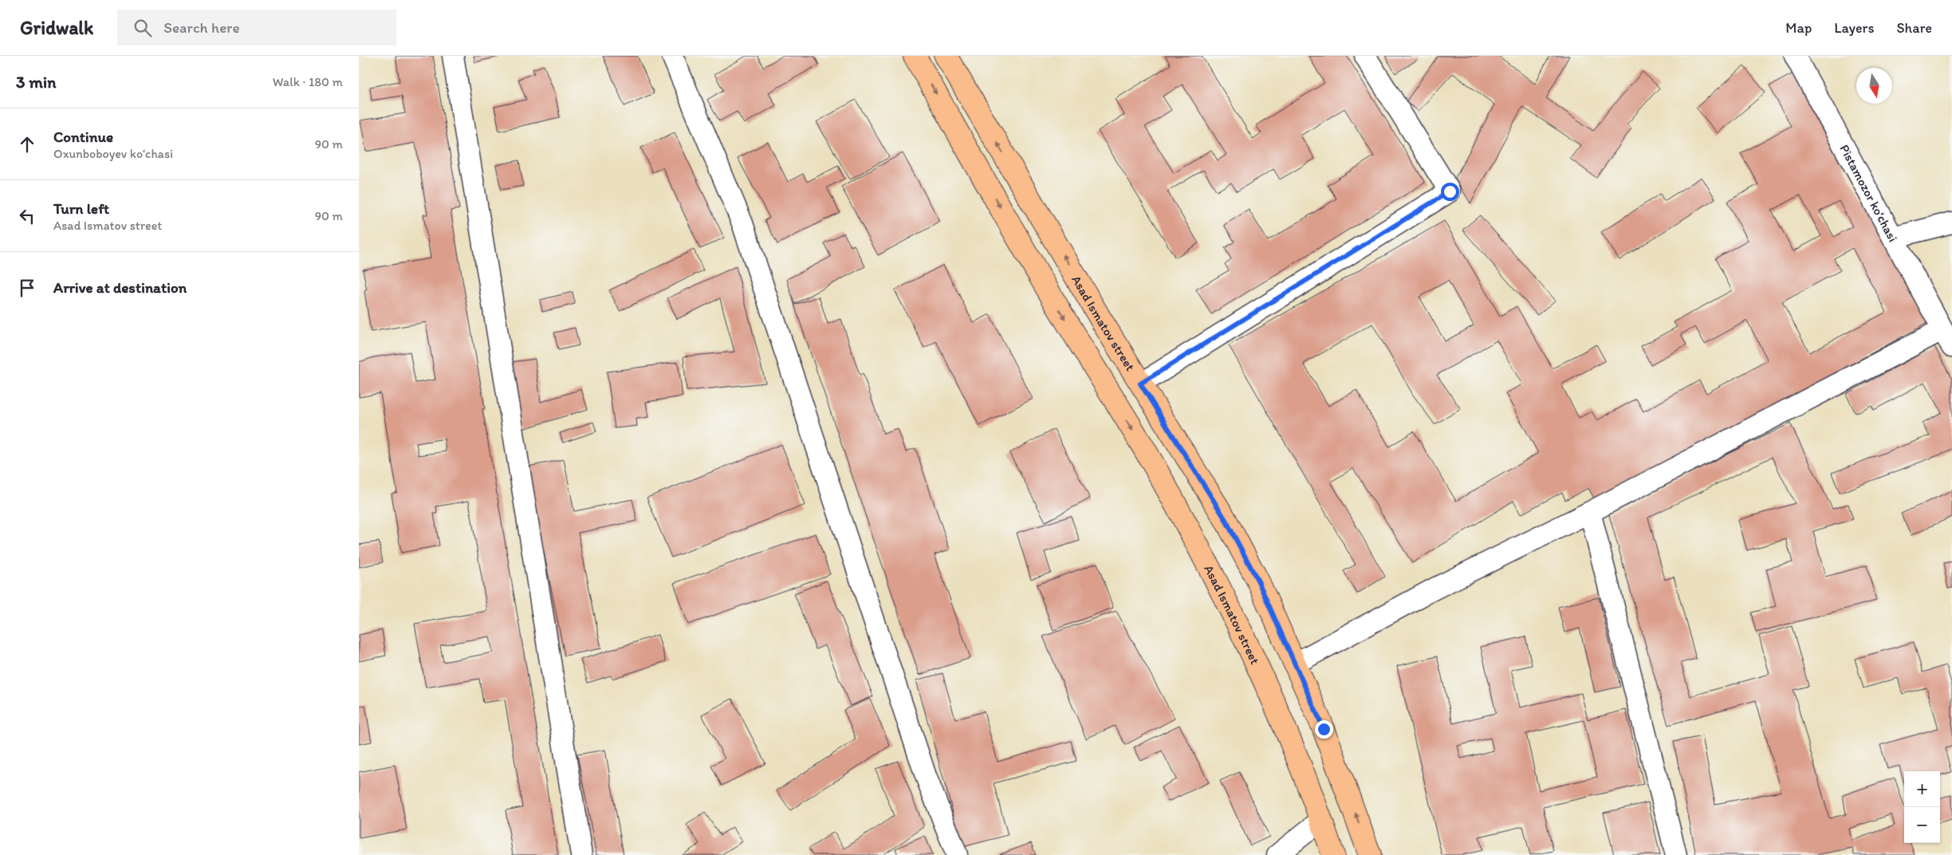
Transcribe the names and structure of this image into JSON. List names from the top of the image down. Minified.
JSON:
{"streets":{"main road":["Asad Ismatov street"],"street":["Pistamozor koʻchasi"]},"north":"bottom","page":{"header":"Gridwalk","search":"Search here","nav":["Map","Layers","Share"],"heading":["3 min","Walk · 180 m"],"list":[["Continue","Oxunboboyev koʻchasi","90 m"],["Turn left","Asad Ismatov street","90 m"],"Arrive at destination"],"map_buttons":["+","−"]}}
